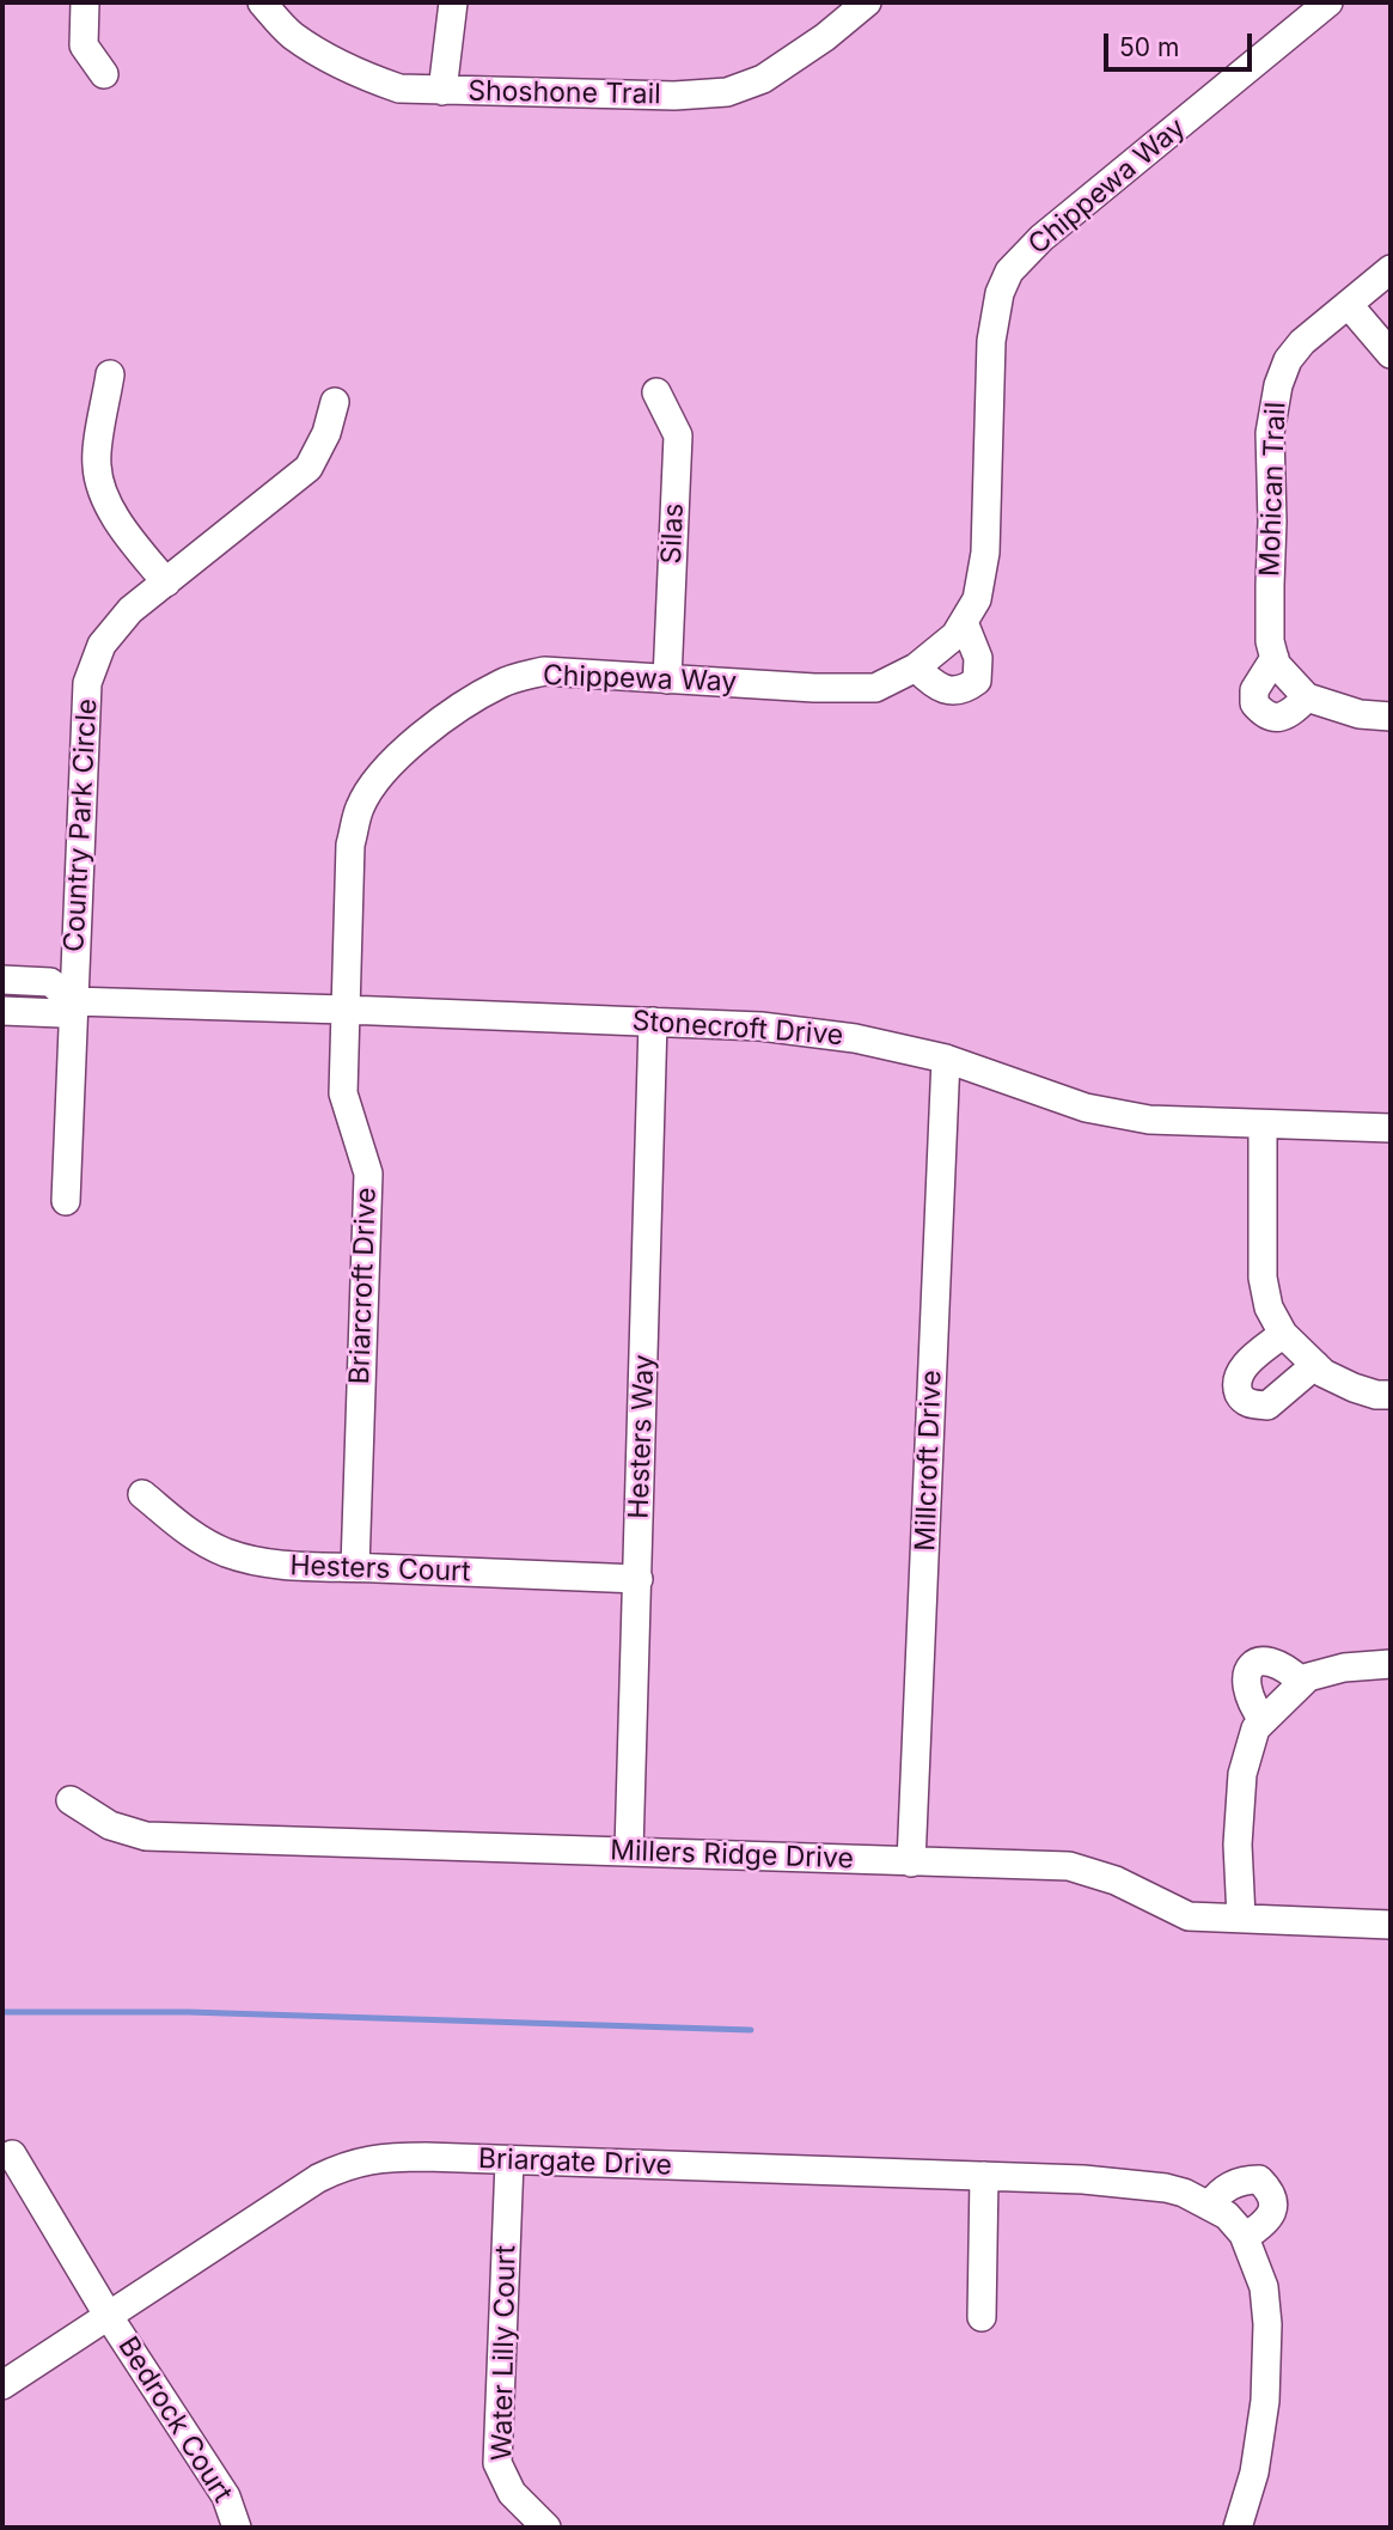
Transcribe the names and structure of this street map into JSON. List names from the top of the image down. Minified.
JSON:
{"streets":{"street":["Shoshone Trail","Chippewa Way","Mohican Trail","Silas","Country Park Circle","Stonecroft Drive","Briarcroft Drive","Hesters Way","Millcroft Drive","Hesters Court","Millers Ridge Drive","Briargate Drive","Water Lilly Court","Bedrock Court"]},"crossings":[["Chippewa Way","Silas"],["Chippewa Way","Stonecroft Drive"],["Chippewa Way","Briarcroft Drive"],["Country Park Circle","Stonecroft Drive"],["Stonecroft Drive","Briarcroft Drive"],["Stonecroft Drive","Hesters Way"],["Stonecroft Drive","Millcroft Drive"],["Briarcroft Drive","Hesters Court"],["Hesters Way","Hesters Court"],["Hesters Way","Millers Ridge Drive"],["Millcroft Drive","Millers Ridge Drive"],["Briargate Drive","Water Lilly Court"],["Briargate Drive","Bedrock Court"]],"scale_bar":"50 m"}
